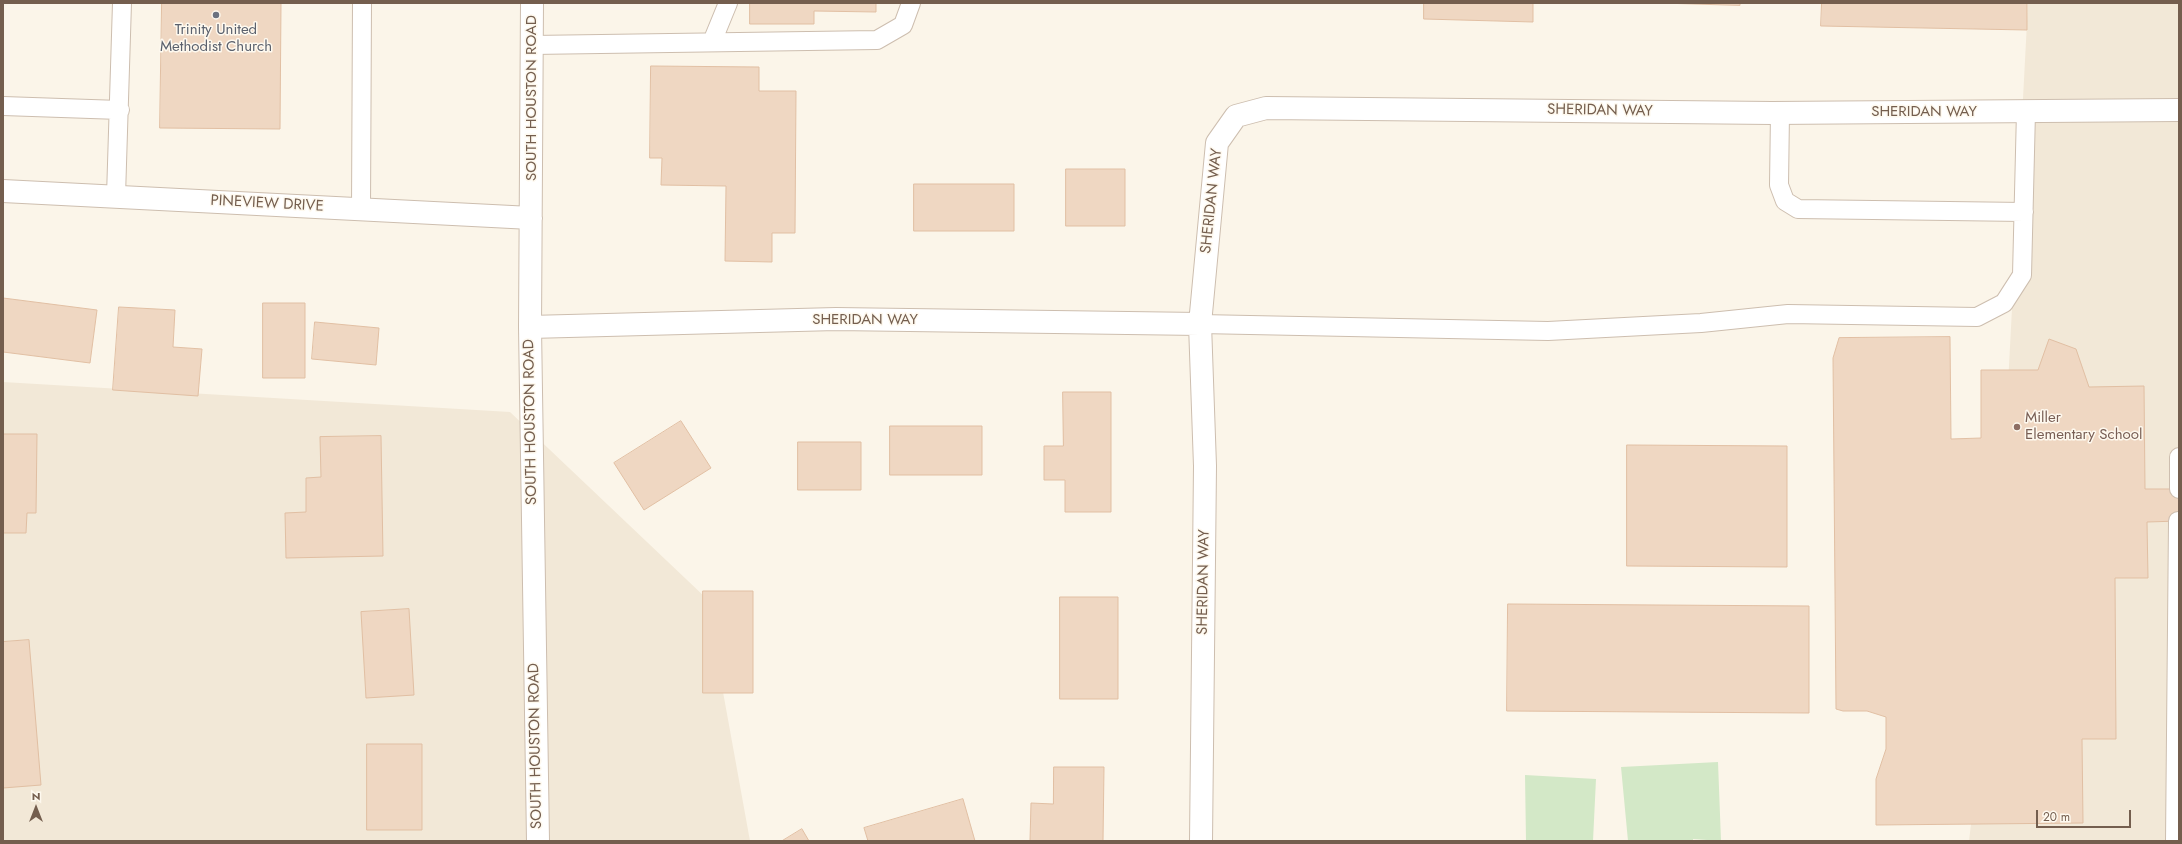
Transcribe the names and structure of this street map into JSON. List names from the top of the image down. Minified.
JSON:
{"streets":{"street":["SOUTH HOUSTON ROAD","SHERIDAN WAY","PINEVIEW DRIVE"]},"crossings":[["SOUTH HOUSTON ROAD","SHERIDAN WAY"],["SOUTH HOUSTON ROAD","PINEVIEW DRIVE"]],"places":["Trinity United Methodist Church","Miller Elementary School"],"scale_bar":"20 m","north":"top"}
